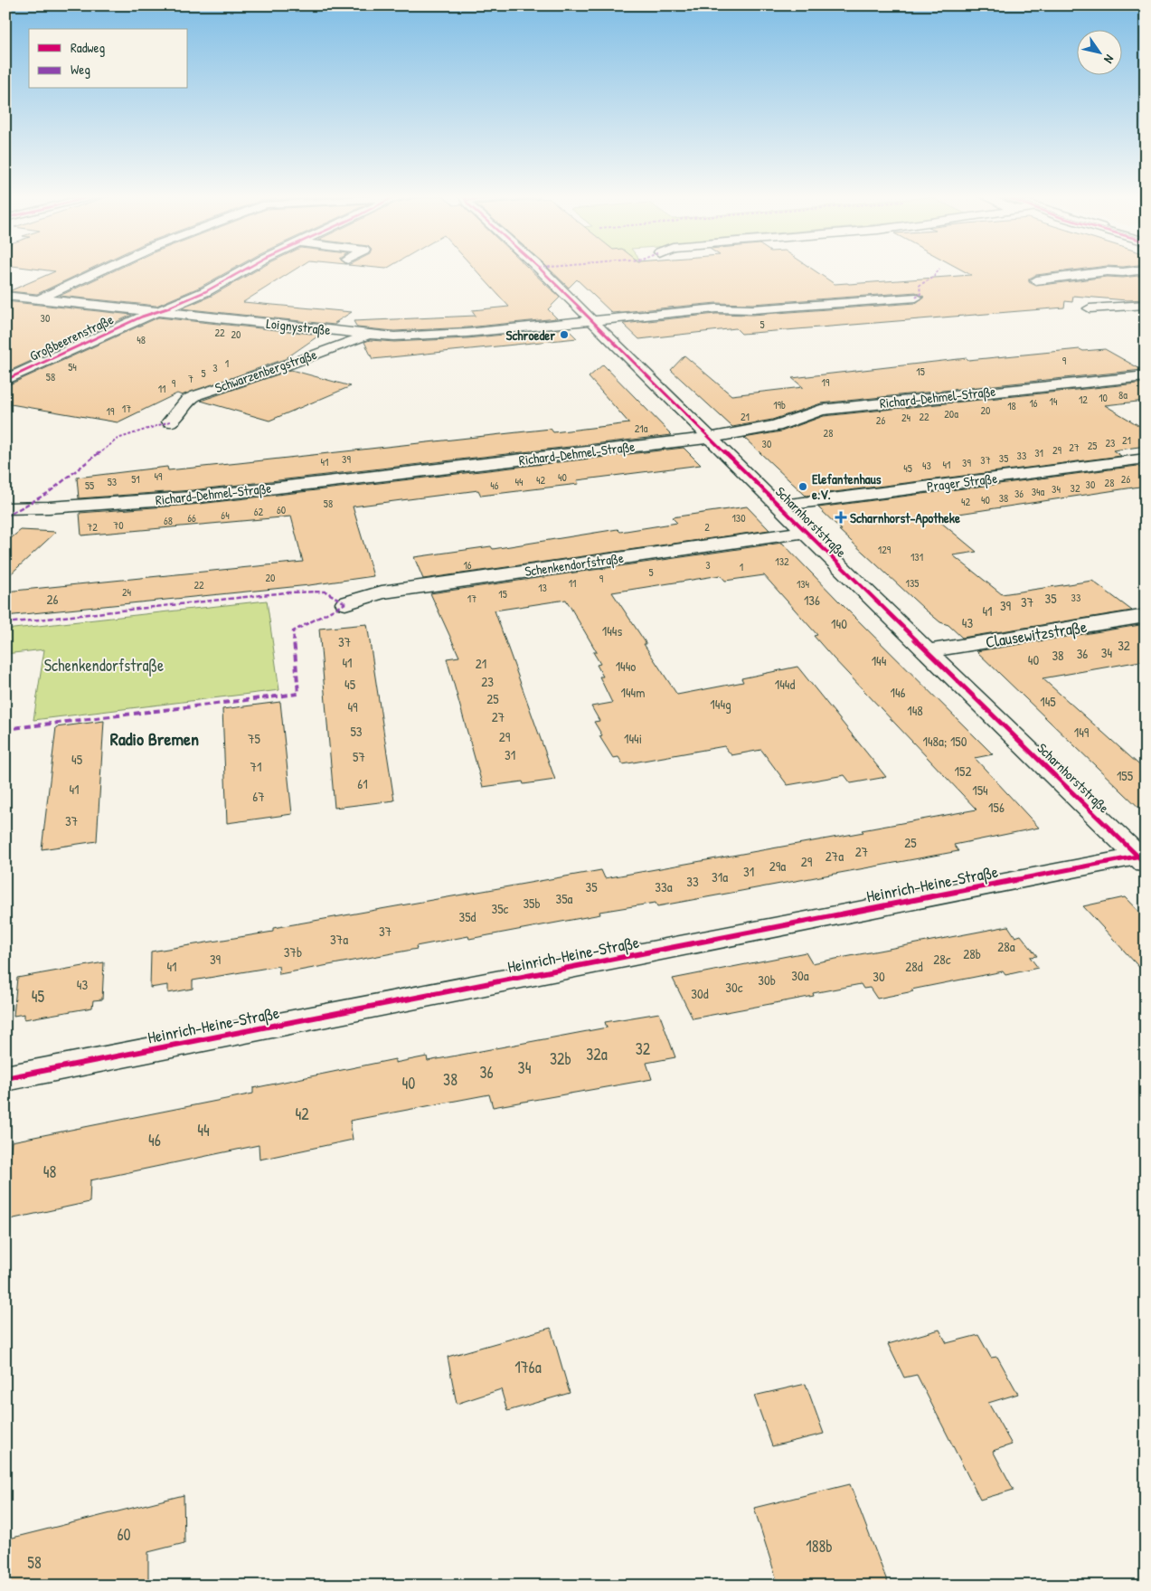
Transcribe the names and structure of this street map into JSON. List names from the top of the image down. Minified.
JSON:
{"streets":{"street":["Loignystraße","Großbeerenstraße","Schwarzenbergstraße","Richard-Dehmel-Straße","Prager Straße","Scharnhorststraße","Schenkendorfstraße","Clausewitzstraße","Heinrich-Heine-Straße"]},"crossings":[["Loignystraße","Großbeerenstraße"],["Loignystraße","Schwarzenbergstraße"],["Loignystraße","Scharnhorststraße"],["Richard-Dehmel-Straße","Scharnhorststraße"],["Prager Straße","Scharnhorststraße"],["Scharnhorststraße","Schenkendorfstraße"],["Scharnhorststraße","Clausewitzstraße"],["Scharnhorststraße","Heinrich-Heine-Straße"]],"districts":["Radio Bremen"],"parks":["Schenkendorfstraße"],"places":{"other":["Schroeder","Elefantenhaus e.V."],"health":["Scharnhorst-Apotheke"]},"house_numbers":["30","5","22","20","48","9","1","54","3","15","5","58","7","19","9","11","8a","10","12","14","16","19b","18","17","20","19","20a","21","22","24","26","21a","28","21","23","30","25","27","29","31","33","35","39","37","41","39","41","43","45","49","40","51","26","42","53","44","28","30","55","46","32","34","34a","36","38","40","42","58","60","62","64","66","130","68","70","72","2","129","131","132","16","3","1","5","20","9","11","135","134","22","13","24","15","33","17","35","26","136","37","39","41","43","140","144s","37","32","34","36","38","40","144","41","21","144o","23","45","144d","144m","146","25","145","144g","49","148","27","53","149","29","75","144i","148a; 150","31","57","45","71","152","155","61","41","154","67","156","37","25","27","27a","29","29a","31","31a","33","35","33a","35a","35b","35c","35d","37","37a","28a","37b","28b","39","28c","41","28d","30a","30","30b","43","30c","30d","45","32","32a","32b","34","36","38","40","42","44","46","48","176a","60","188b","58"],"legend":["Radweg","Weg"],"north":"bottom right"}
